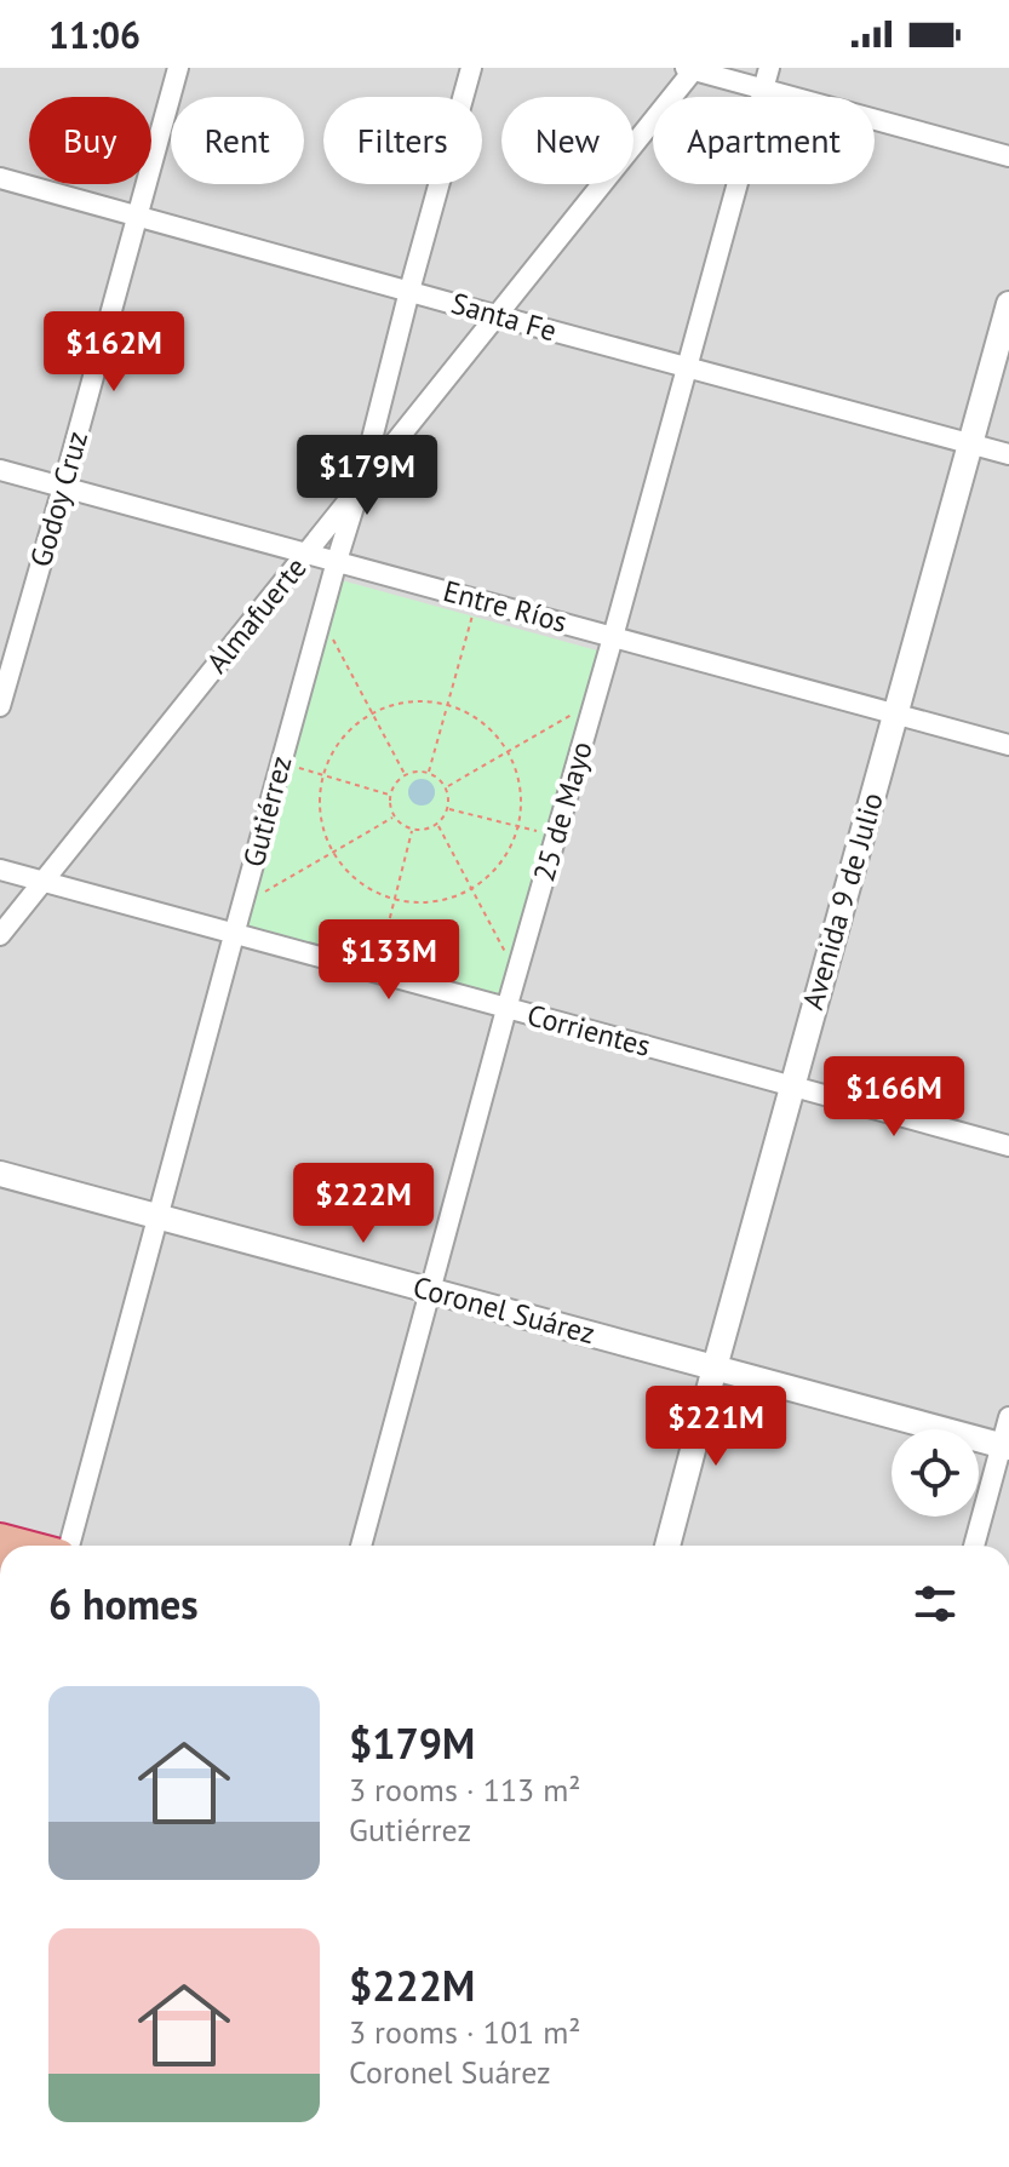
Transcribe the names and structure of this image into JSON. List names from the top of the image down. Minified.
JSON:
{"streets":{"street":["Santa Fe","Godoy Cruz","Entre Ríos","Almafuerte","Gutiérrez","25 de Mayo","Avenida 9 de Julio","Corrientes","Coronel Suárez"]},"crossings":[["Santa Fe","Godoy Cruz"],["Santa Fe","Almafuerte"],["Santa Fe","Gutiérrez"],["Santa Fe","25 de Mayo"],["Santa Fe","Avenida 9 de Julio"],["Godoy Cruz","Entre Ríos"],["Entre Ríos","Almafuerte"],["Entre Ríos","Gutiérrez"],["Entre Ríos","25 de Mayo"],["Entre Ríos","Avenida 9 de Julio"],["Almafuerte","Gutiérrez"],["Almafuerte","Corrientes"],["Gutiérrez","Corrientes"],["Gutiérrez","Coronel Suárez"],["25 de Mayo","Corrientes"],["25 de Mayo","Coronel Suárez"],["Avenida 9 de Julio","Corrientes"],["Avenida 9 de Julio","Coronel Suárez"]],"page":{"status":"11:06","chip":["Buy","Rent","Filters","New","Apartment"],"price":["$162M","$179M","$133M","$166M","$222M","$221M"],"heading":"6 homes","list":[{"name":"$179M","note":"3 rooms · 113 m² · Gutiérrez"},{"name":"$222M","note":"3 rooms · 101 m² · Coronel Suárez"}]}}
